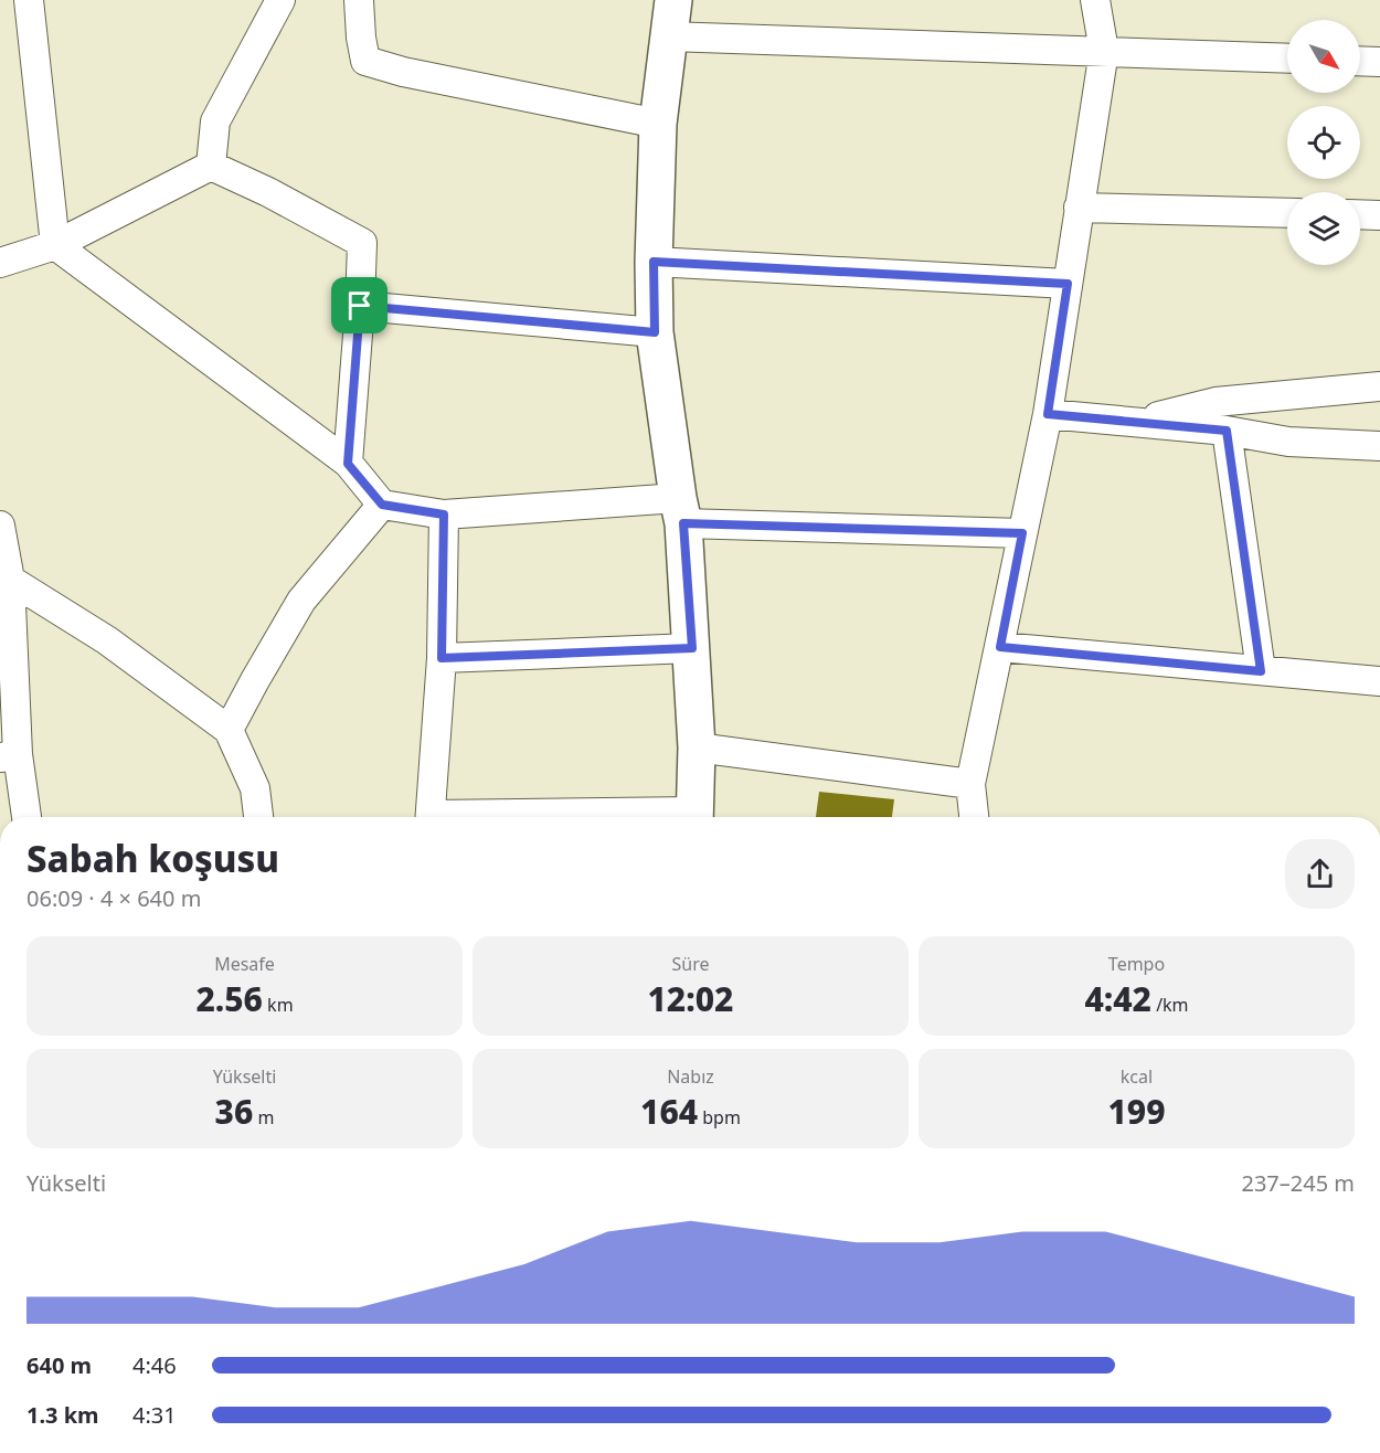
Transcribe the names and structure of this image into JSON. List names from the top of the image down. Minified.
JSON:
{"north":"bottom right","page":{"heading":["Sabah koşusu","06:09 · 4 × 640 m"],"stats":[["Mesafe","2.56 km"],["Süre","12:02"],["Tempo","4:42 /km"],["Yükselti","36 m"],["Nabız","164 bpm"],["kcal","199"]],"chart":["Yükselti","237–245 m"],"list":[{"name":"640 m","note":"4:46"},{"name":"1.3 km","note":"4:31"}]}}
